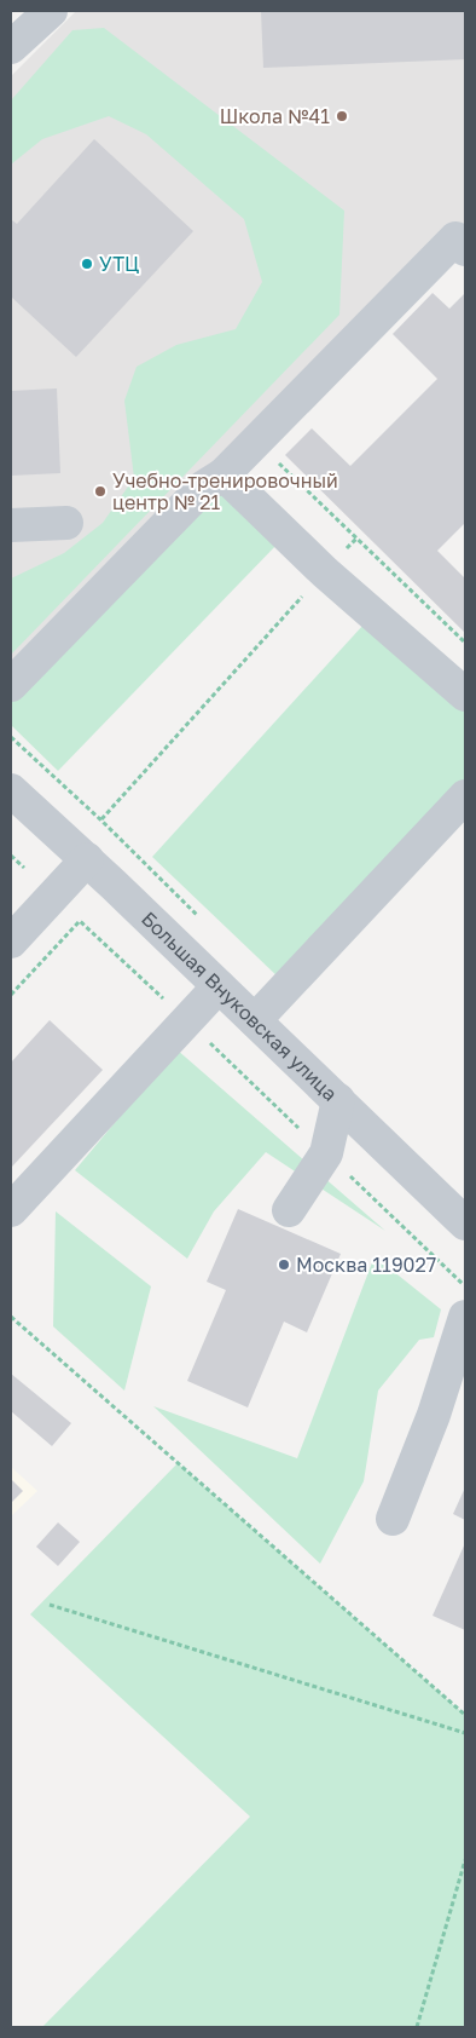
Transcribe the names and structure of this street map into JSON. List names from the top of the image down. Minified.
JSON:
{"streets":{"street":["Большая Внуковская улица"]},"places":["Школа №41","УТЦ","Учебно-тренировочный центр № 21","Москва 119027"]}
